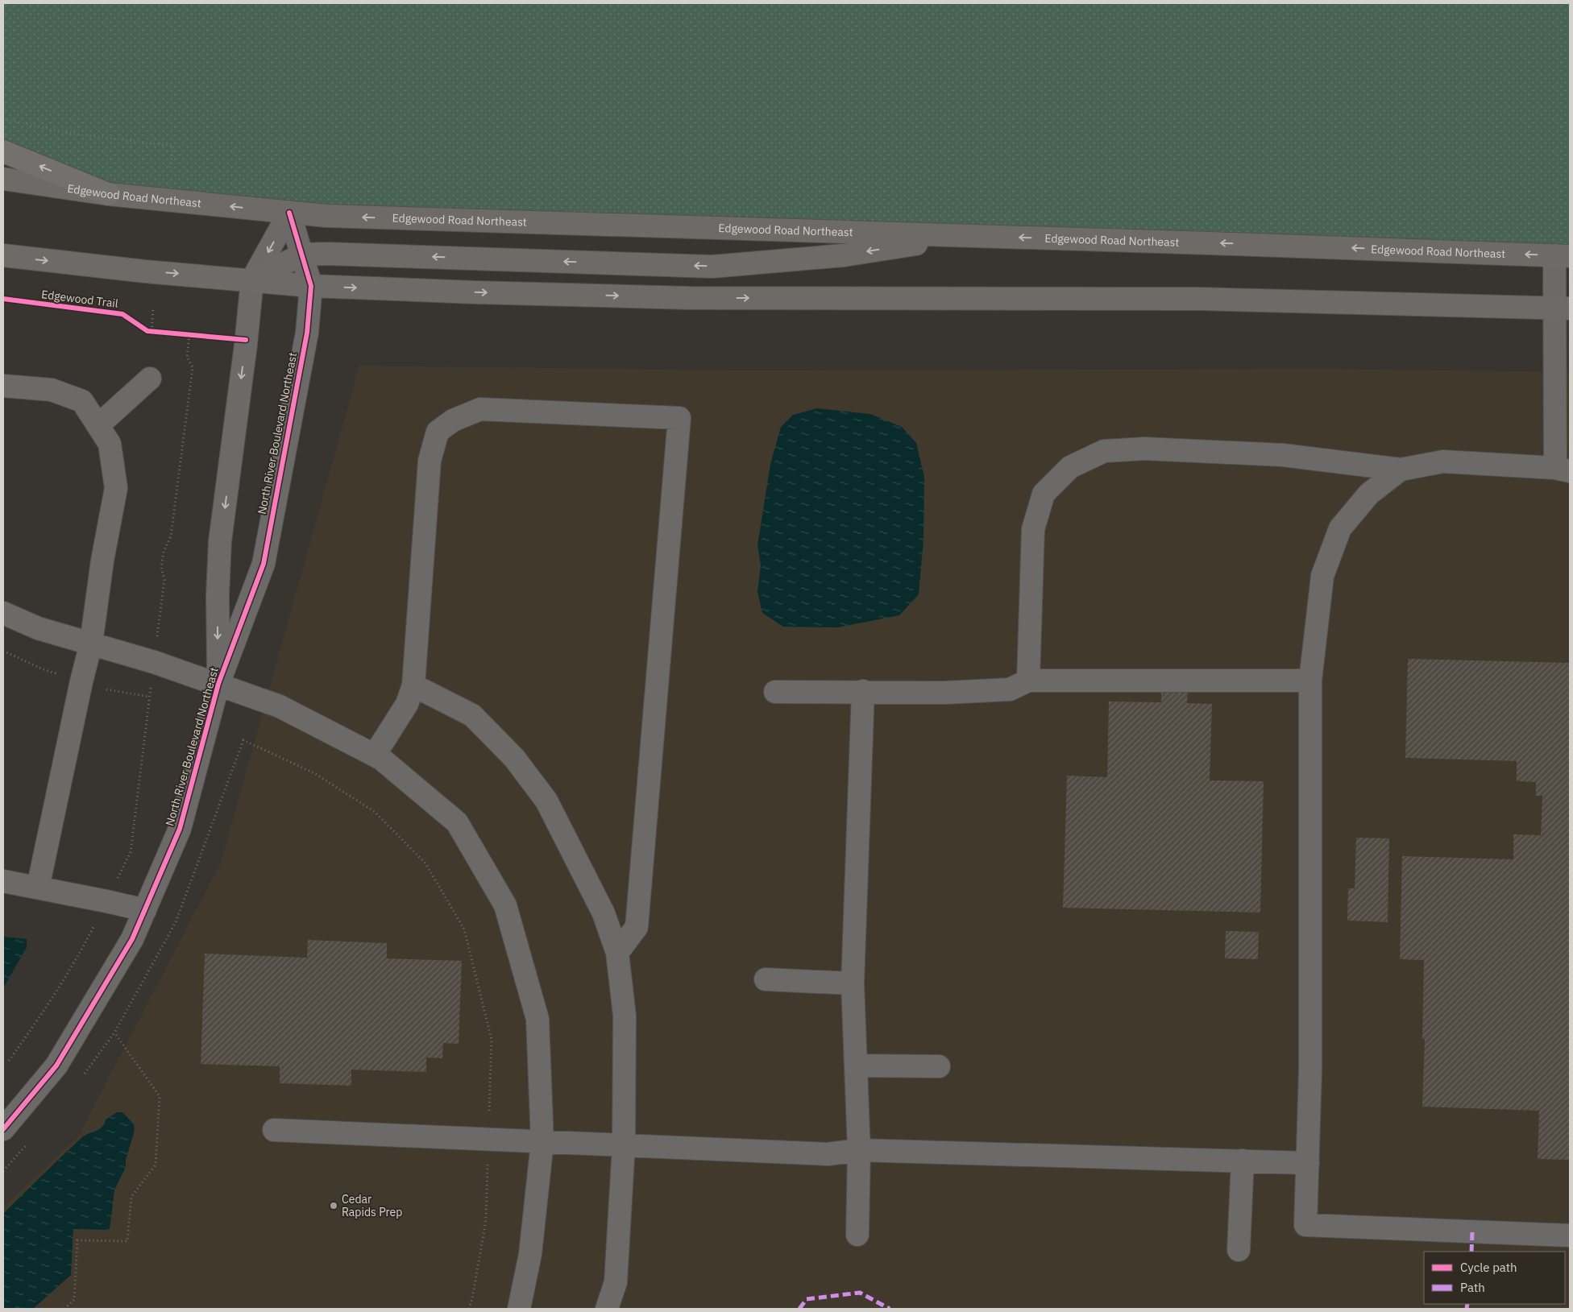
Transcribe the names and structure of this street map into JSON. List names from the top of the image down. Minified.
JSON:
{"streets":{"main road":["Edgewood Road Northeast"],"street":["North River Boulevard Northeast"],"cycle path":["Edgewood Trail"]},"crossings":[["Edgewood Road Northeast","North River Boulevard Northeast"]],"places":["Cedar Rapids Prep"],"legend":["Cycle path","Path"]}
